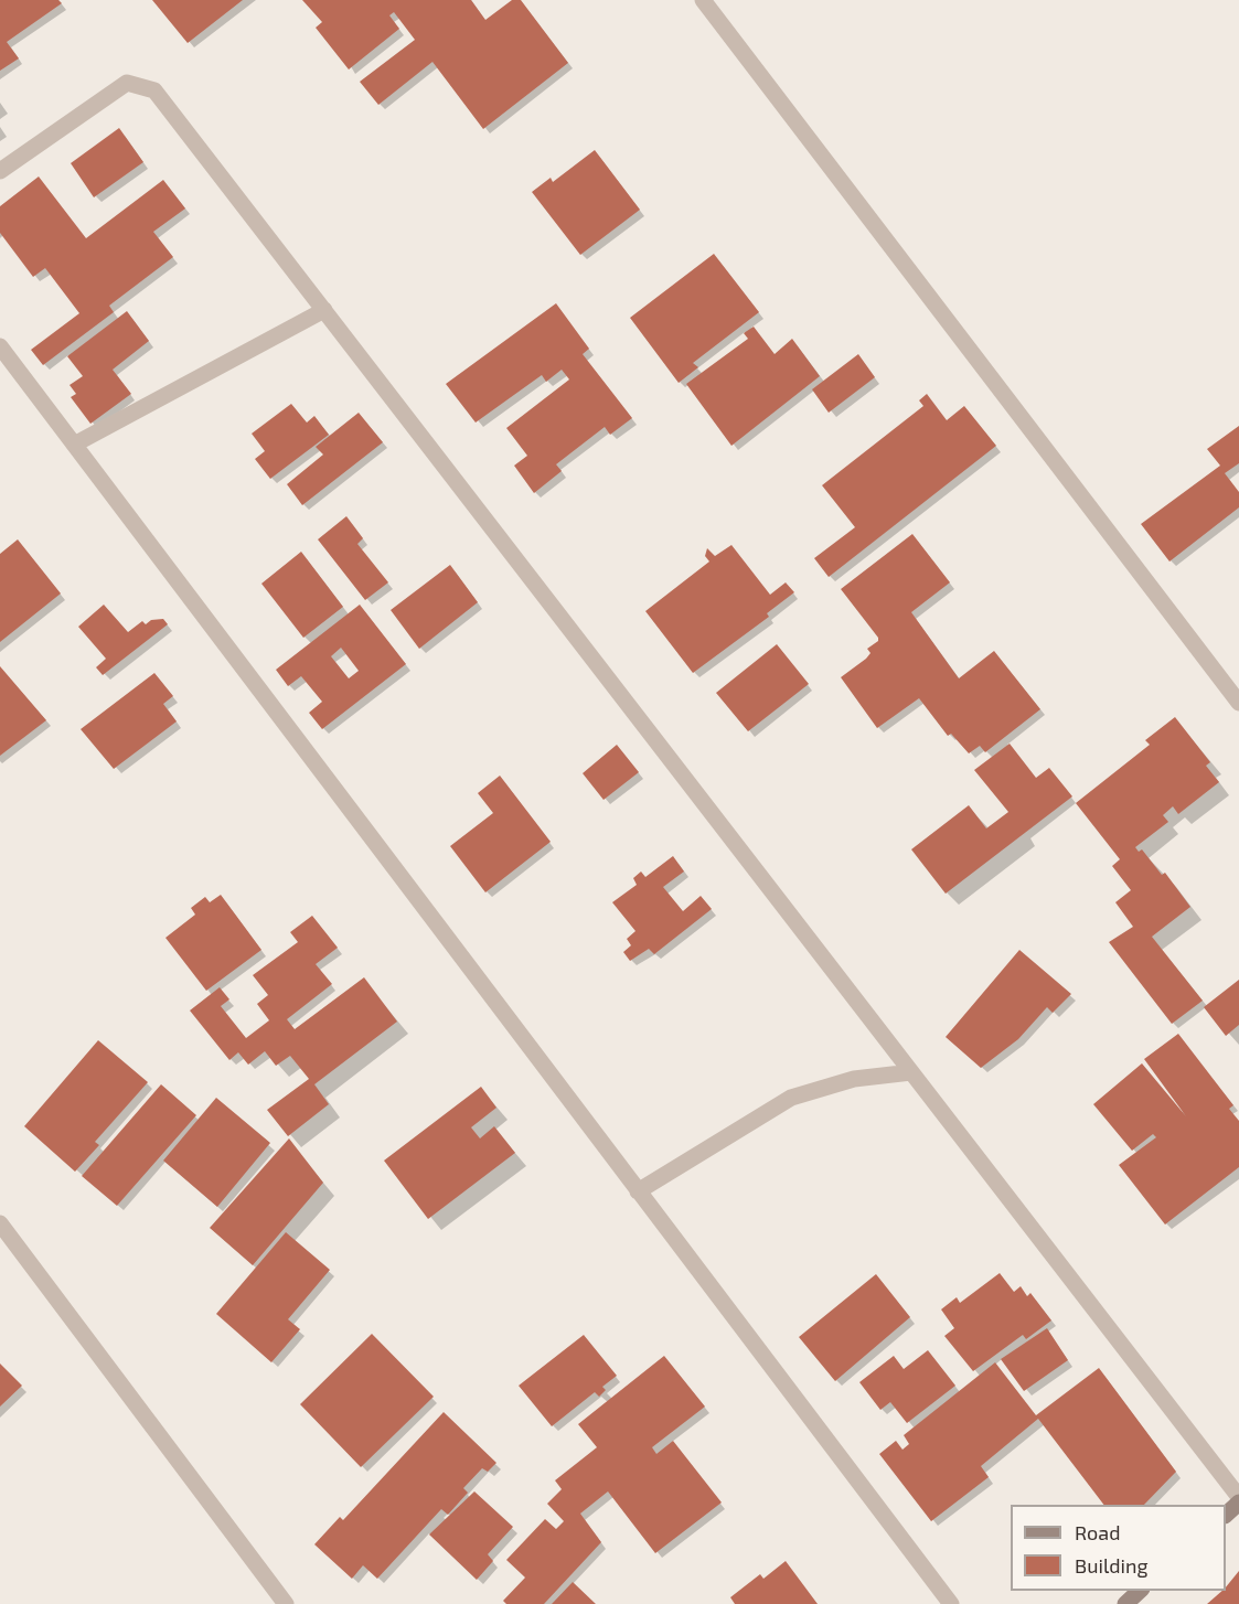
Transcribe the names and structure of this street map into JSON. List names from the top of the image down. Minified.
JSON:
{"legend":["Road","Building"]}
